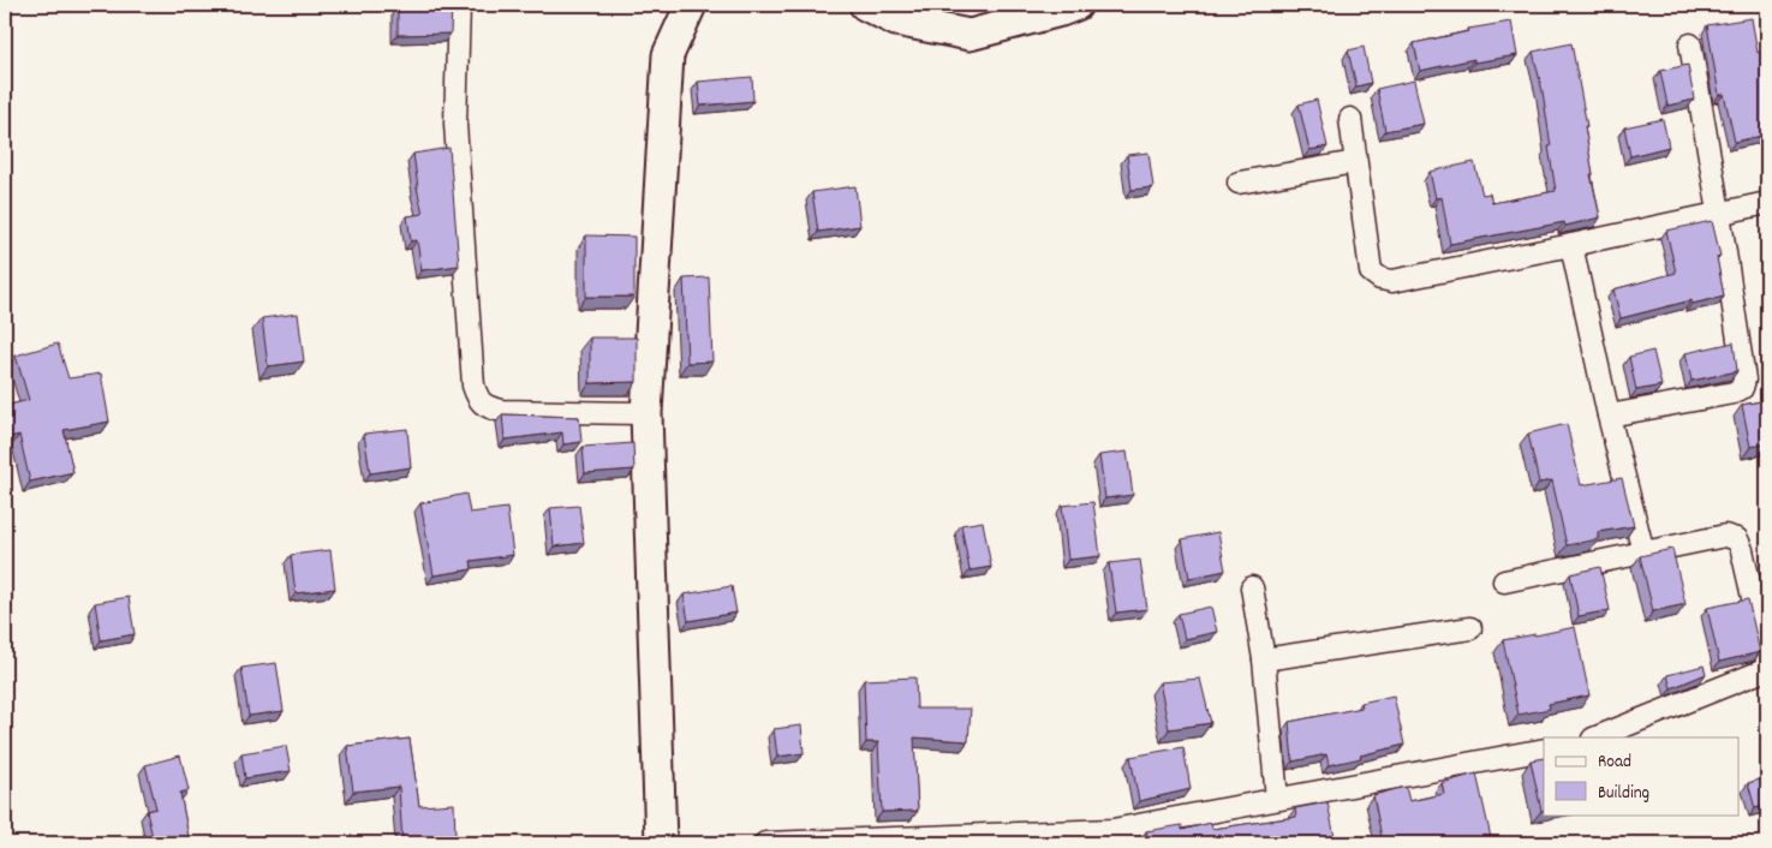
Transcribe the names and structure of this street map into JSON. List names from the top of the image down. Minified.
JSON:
{"legend":["Road","Building"]}
